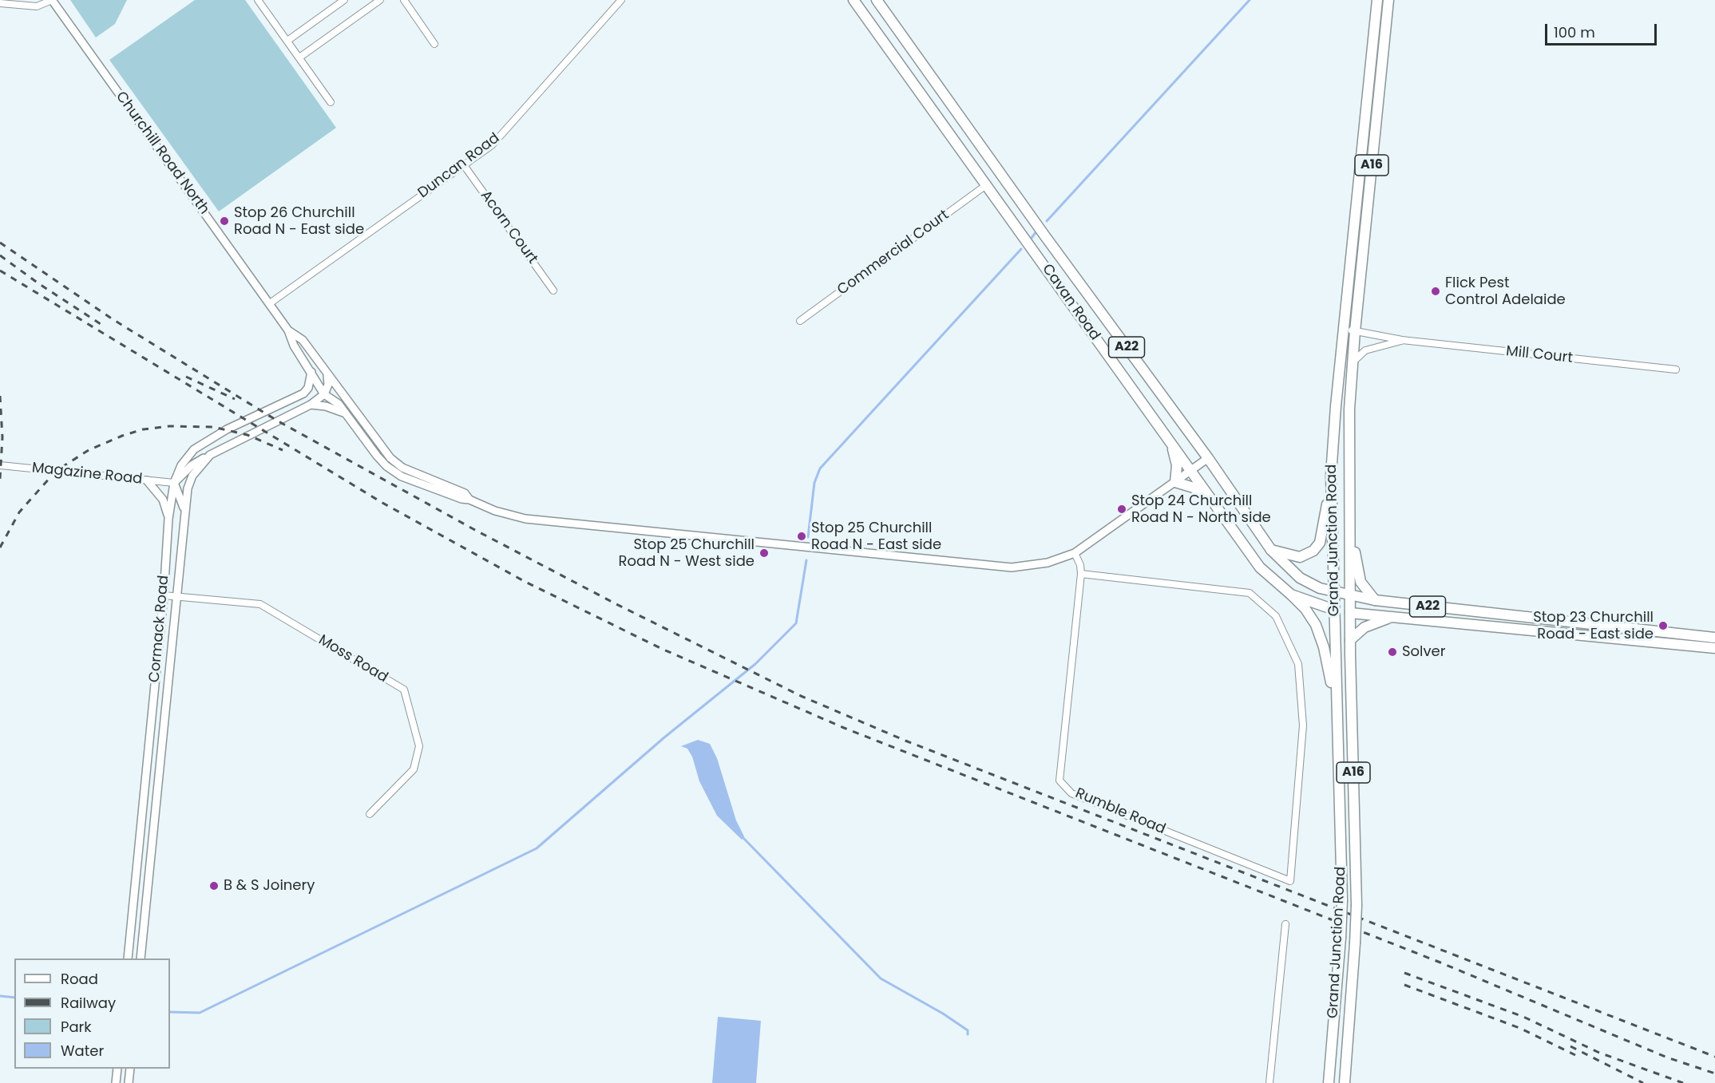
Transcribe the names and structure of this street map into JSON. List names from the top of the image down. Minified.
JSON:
{"streets":{"main road":["A16","Cavan Road","A22","Grand Junction Road"],"street":["Churchill Road North","Duncan Road","Acorn Court","Commercial Court","Mill Court","Magazine Road","Cormack Road","Moss Road","Rumble Road"]},"crossings":[["Churchill Road North","Duncan Road"],["Churchill Road North","Cavan Road"],["Churchill Road North","Cormack Road"],["Churchill Road North","Rumble Road"],["Duncan Road","Acorn Court"],["Commercial Court","Cavan Road"],["Cavan Road","A22"],["Cavan Road","Grand Junction Road"],["A22","Grand Junction Road"],["Mill Court","Grand Junction Road"],["Magazine Road","Cormack Road"],["Cormack Road","Moss Road"]],"places":["Stop 26 Churchill Road N - East side","Flick Pest Control Adelaide","Stop 24 Churchill Road N - North side","Stop 25 Churchill Road N - East side","Stop 25 Churchill Road N - West side","Stop 23 Churchill Road - East side","Solver","B & S Joinery"],"legend":["Road","Railway","Park","Water"],"scale_bar":"100 m"}
